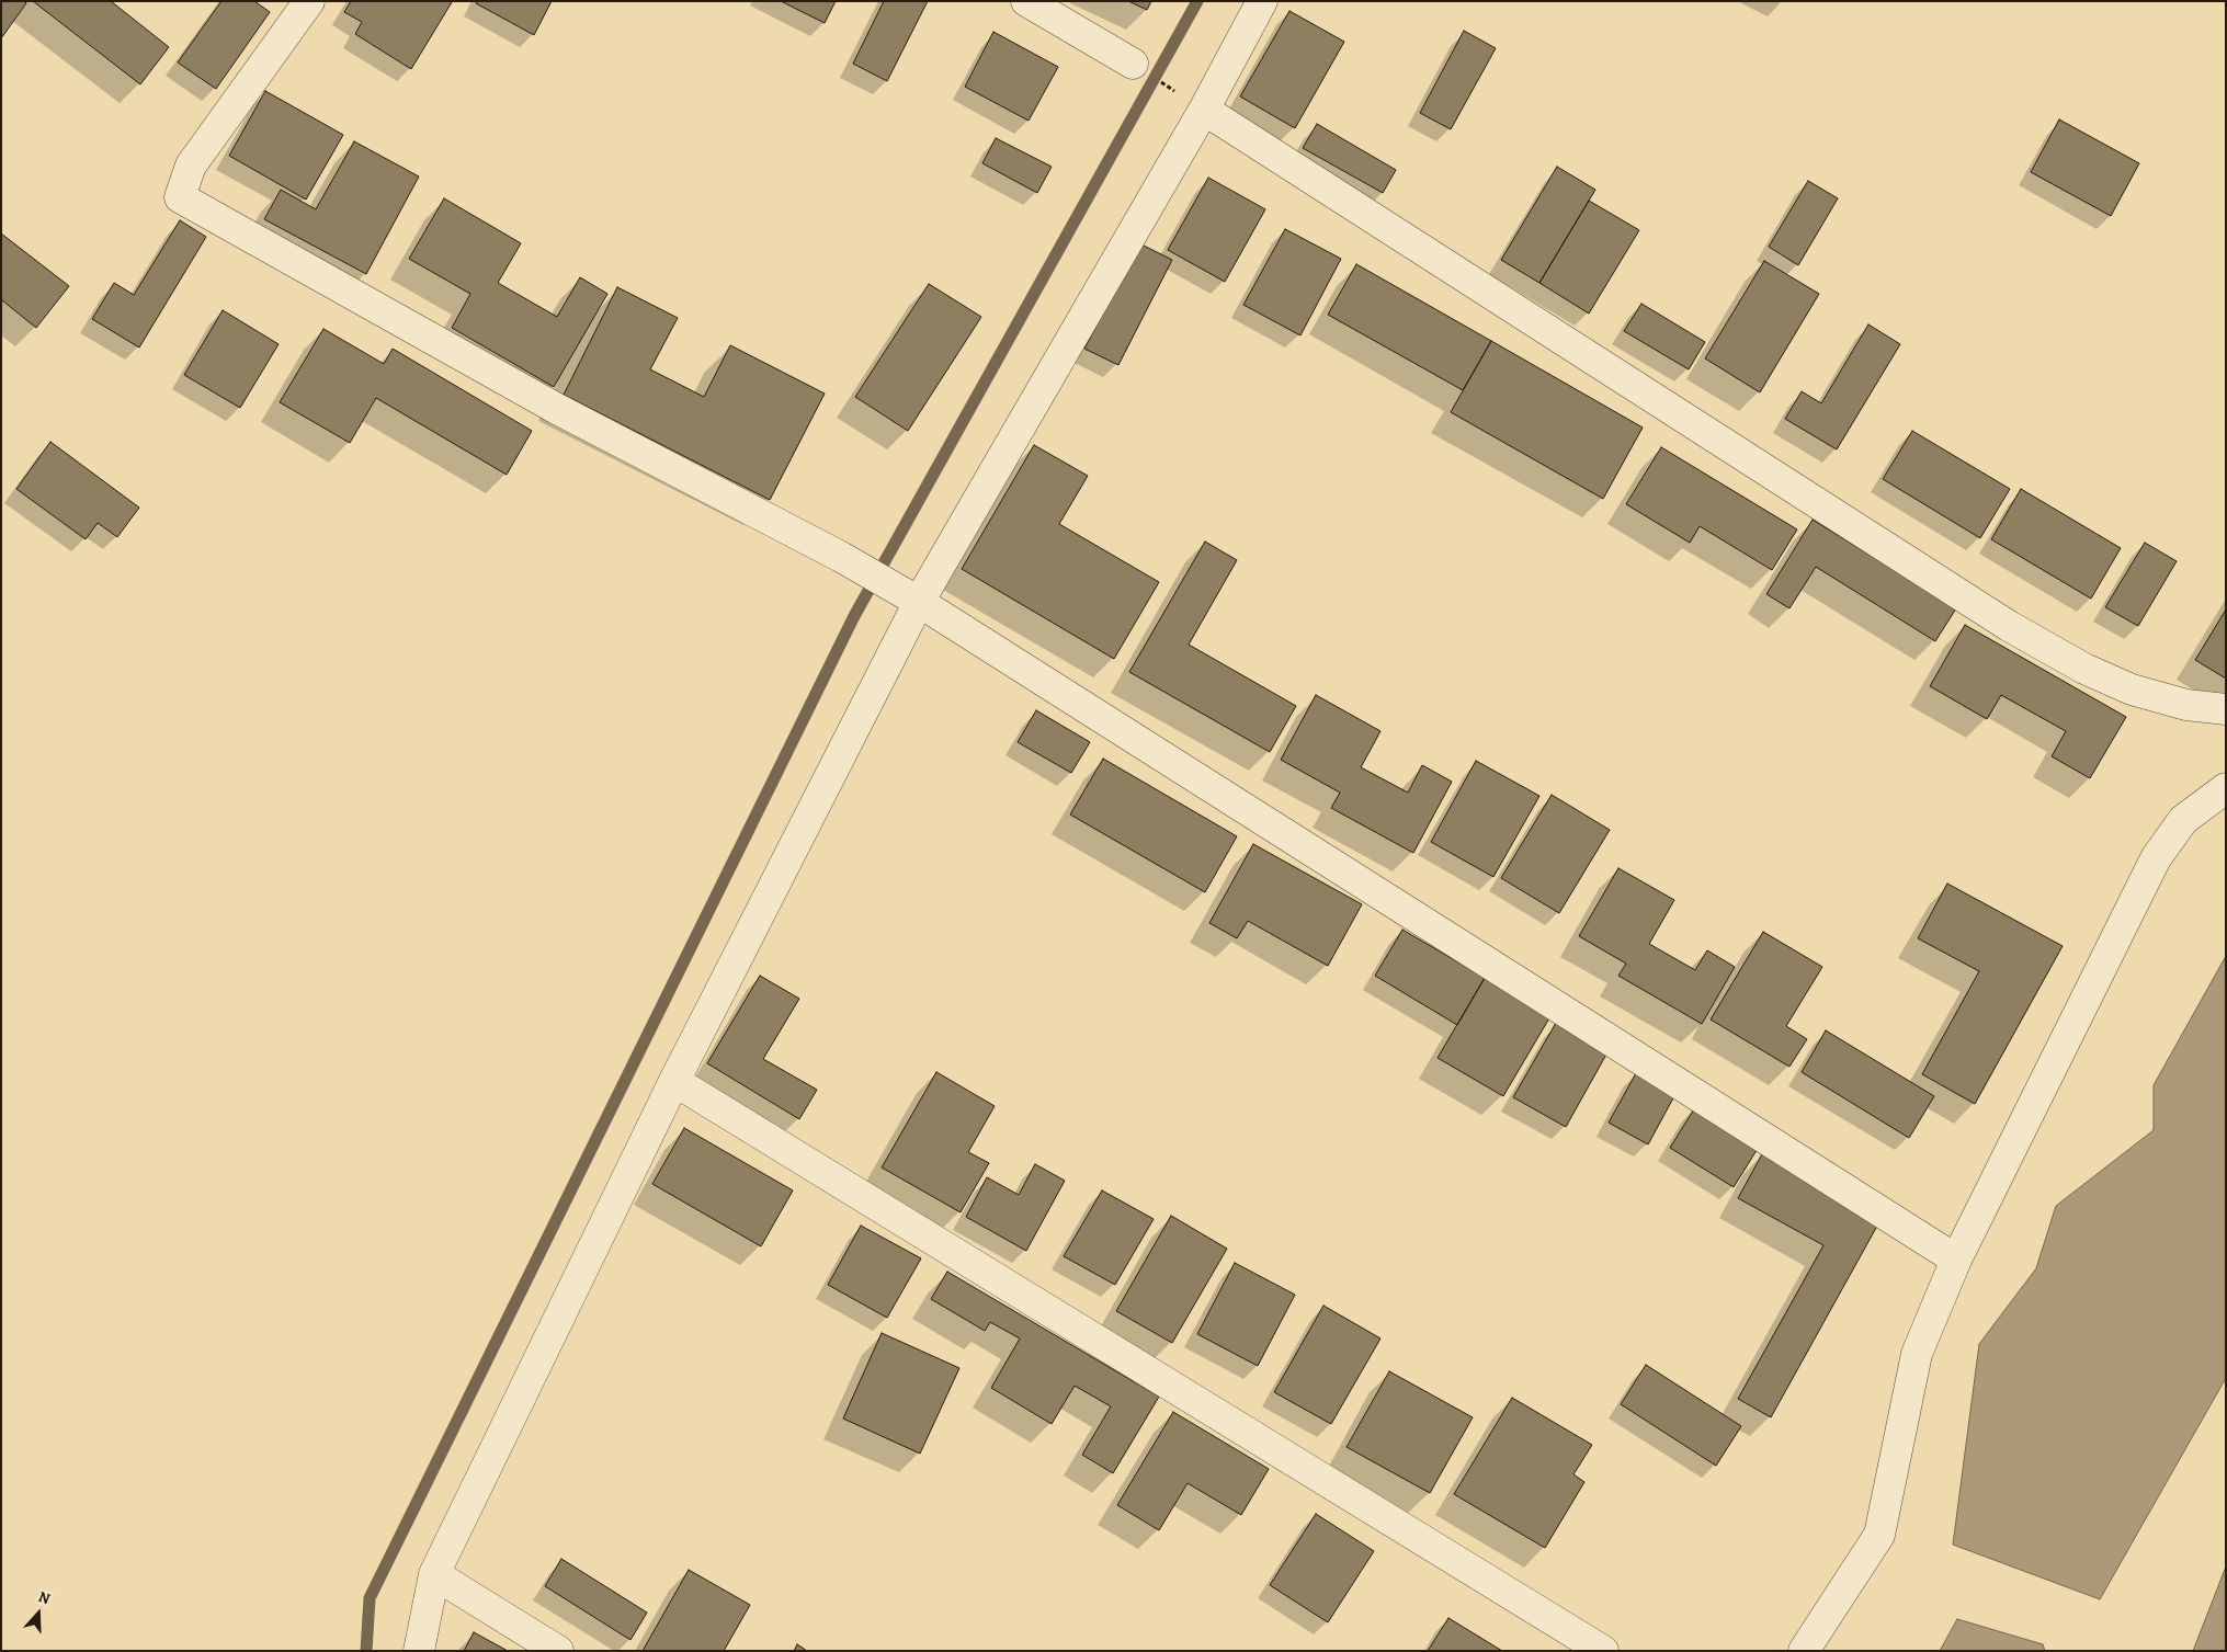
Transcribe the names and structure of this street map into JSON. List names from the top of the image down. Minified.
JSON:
{"north":"top"}
